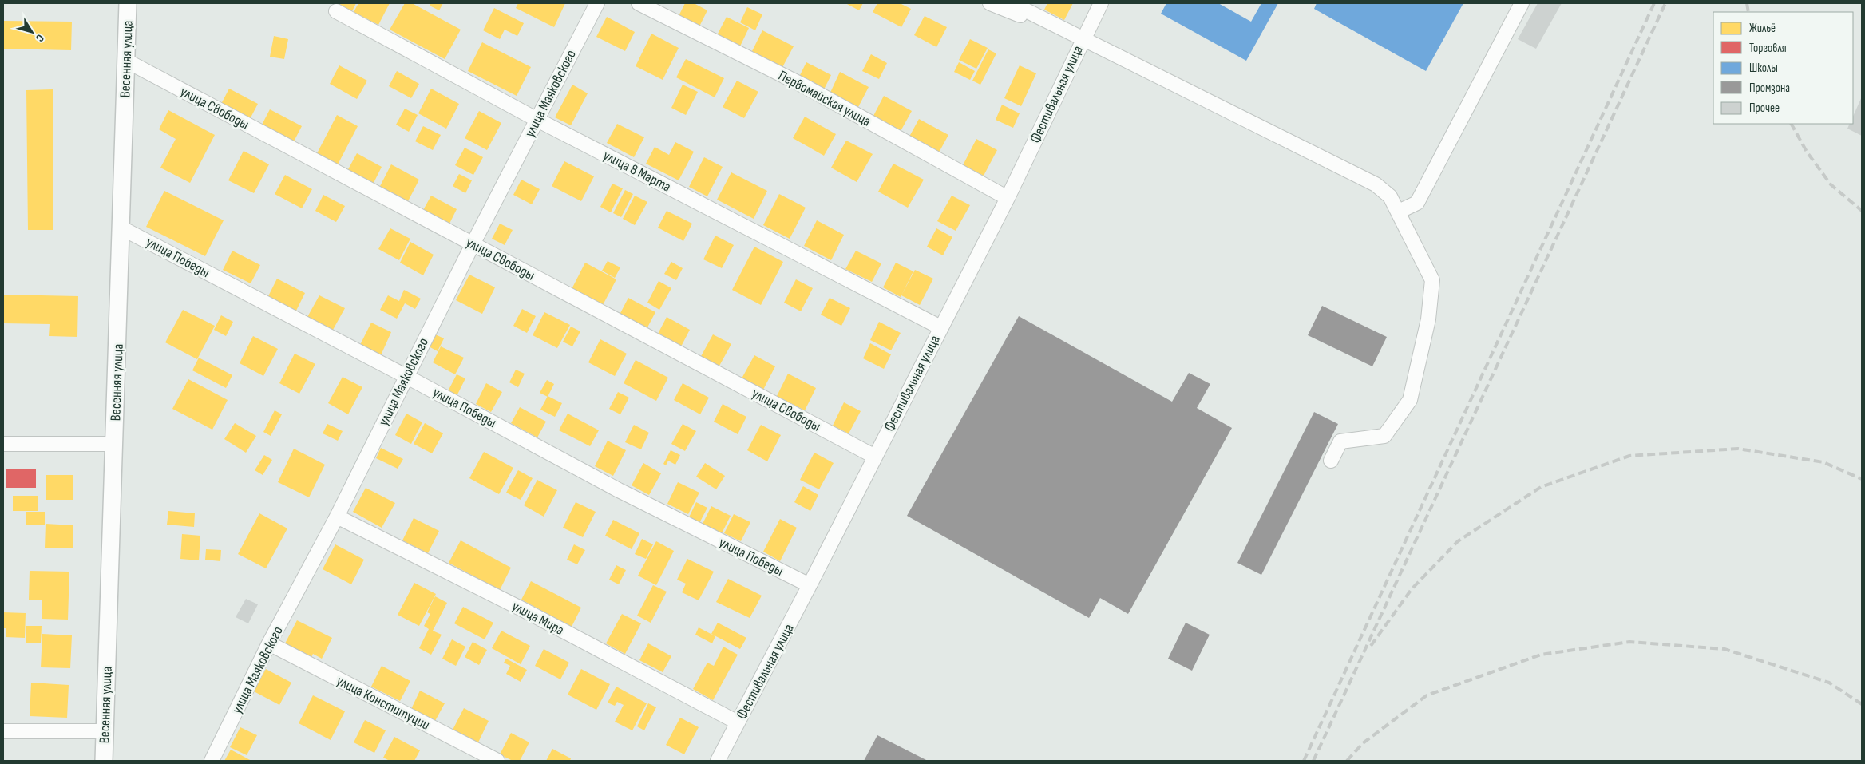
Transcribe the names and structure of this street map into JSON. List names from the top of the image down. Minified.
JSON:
{"streets":{"street":["Весенняя улица","улица Маяковского","Фестивальная улица","Первомайская улица","улица Свободы","улица 8 Марта","улица Победы","улица Мира","улица Конституции"]},"crossings":[["Весенняя улица","улица Свободы"],["Весенняя улица","улица Победы"],["улица Маяковского","улица Свободы"],["улица Маяковского","улица 8 Марта"],["улица Маяковского","улица Победы"],["улица Маяковского","улица Мира"],["улица Маяковского","улица Конституции"],["Фестивальная улица","Первомайская улица"],["Фестивальная улица","улица Свободы"],["Фестивальная улица","улица 8 Марта"],["Фестивальная улица","улица Победы"],["Фестивальная улица","улица Мира"]],"legend":["Жильё","Торговля","Школы","Промзона","Прочее"],"north":"bottom right"}
